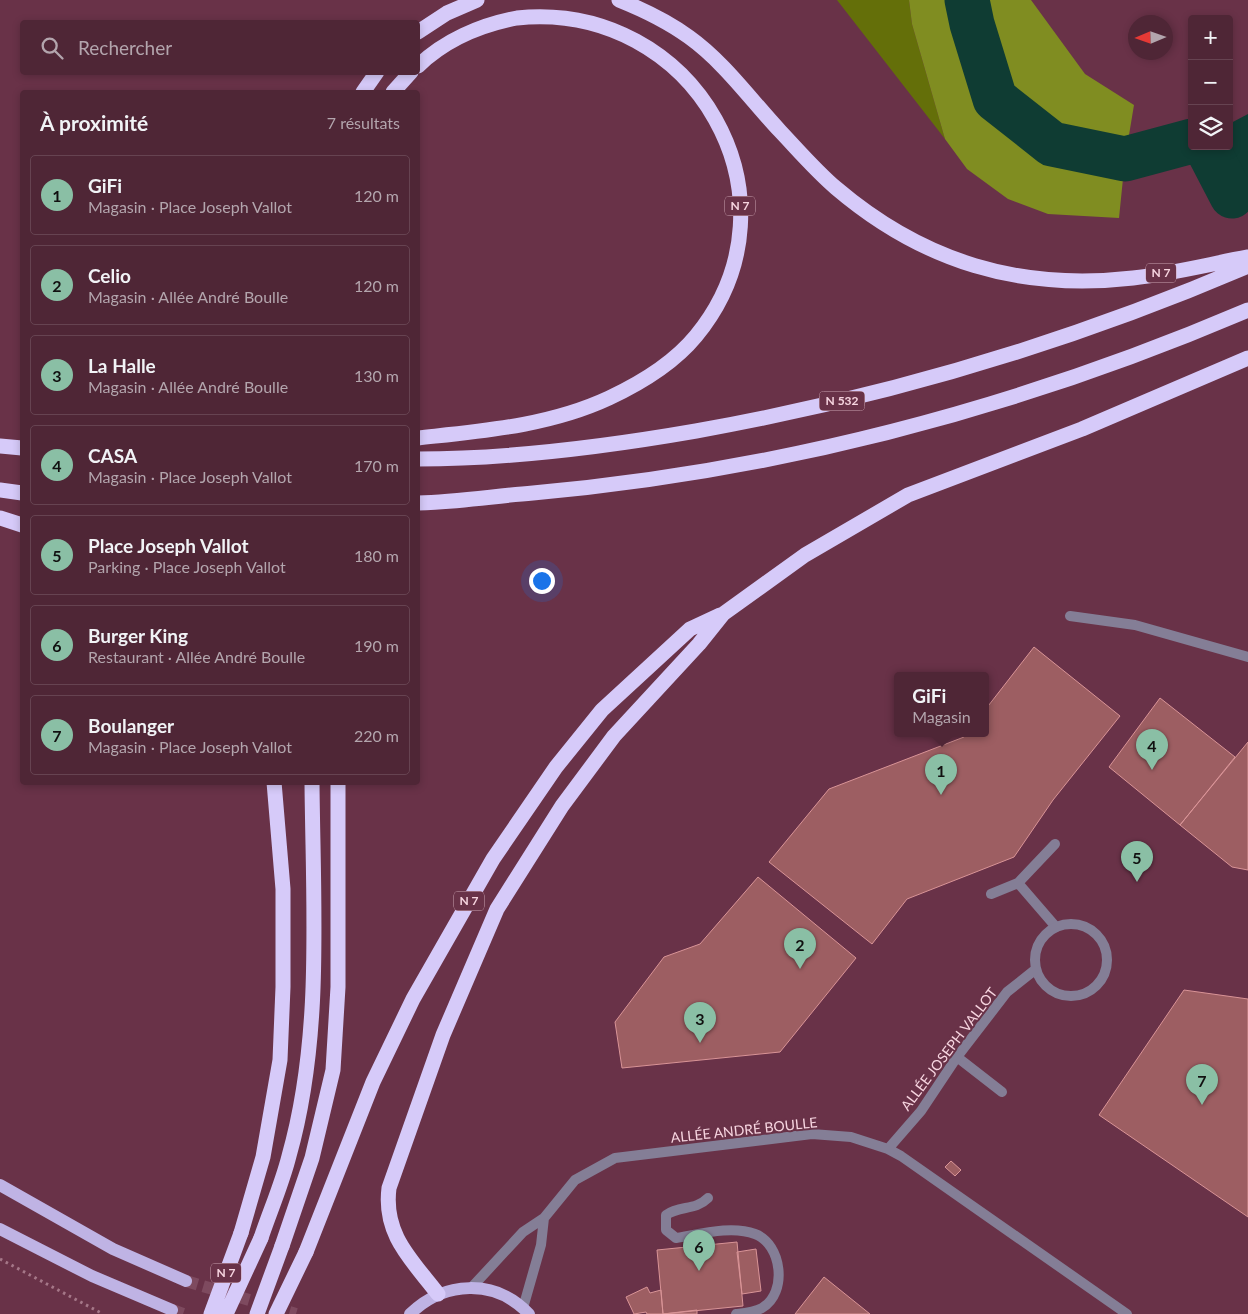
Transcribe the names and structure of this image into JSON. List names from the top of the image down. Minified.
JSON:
{"streets":{"highway":["N 7","N 532"],"street":["ALLÉE JOSEPH VALLOT","ALLÉE ANDRÉ BOULLE"]},"crossings":[["ALLÉE JOSEPH VALLOT","ALLÉE ANDRÉ BOULLE"]],"north":"left","page":{"map_buttons":["+","−"],"search":"Rechercher","heading":["À proximité","7 résultats"],"list":[{"mark":"1","name":"GiFi","note":"Magasin · Place Joseph Vallot","value":"120 m"},{"mark":"2","name":"Celio","note":"Magasin · Allée André Boulle","value":"120 m"},{"mark":"3","name":"La Halle","note":"Magasin · Allée André Boulle","value":"130 m"},{"mark":"4","name":"CASA","note":"Magasin · Place Joseph Vallot","value":"170 m"},{"mark":"5","name":"Place Joseph Vallot","note":"Parking · Place Joseph Vallot","value":"180 m"},{"mark":"6","name":"Burger King","note":"Restaurant · Allée André Boulle","value":"190 m"},{"mark":"7","name":"Boulanger","note":"Magasin · Place Joseph Vallot","value":"220 m"}],"popup":["GiFi","Magasin"],"pins":["4","1","5","2","3","7","6"]}}
